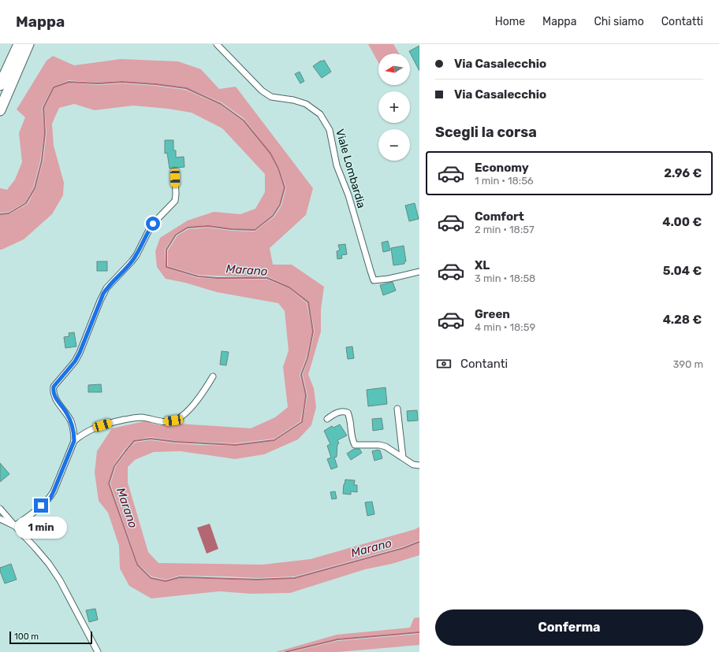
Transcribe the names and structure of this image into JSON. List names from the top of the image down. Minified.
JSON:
{"streets":{"street":["Viale Lombardia"]},"water":["Marano"],"scale_bar":"100 m","north":"left","page":{"header":"Mappa","nav":["Home","Mappa","Chi siamo","Contatti"],"banner":["Via Casalecchio","Via Casalecchio"],"map_buttons":["+","−"],"heading":"Scegli la corsa","list":[{"name":"Economy","note":"1 min · 18:56","value":"2.96 €"},{"name":"Comfort","note":"2 min · 18:57","value":"4.00 €"},{"name":"XL","note":"3 min · 18:58","value":"5.04 €"},{"name":"Green","note":"4 min · 18:59","value":"4.28 €"}],"pay":["Contanti","390 m"],"bubble":"1 min","buttons":"Conferma","scale":"100 m"}}
